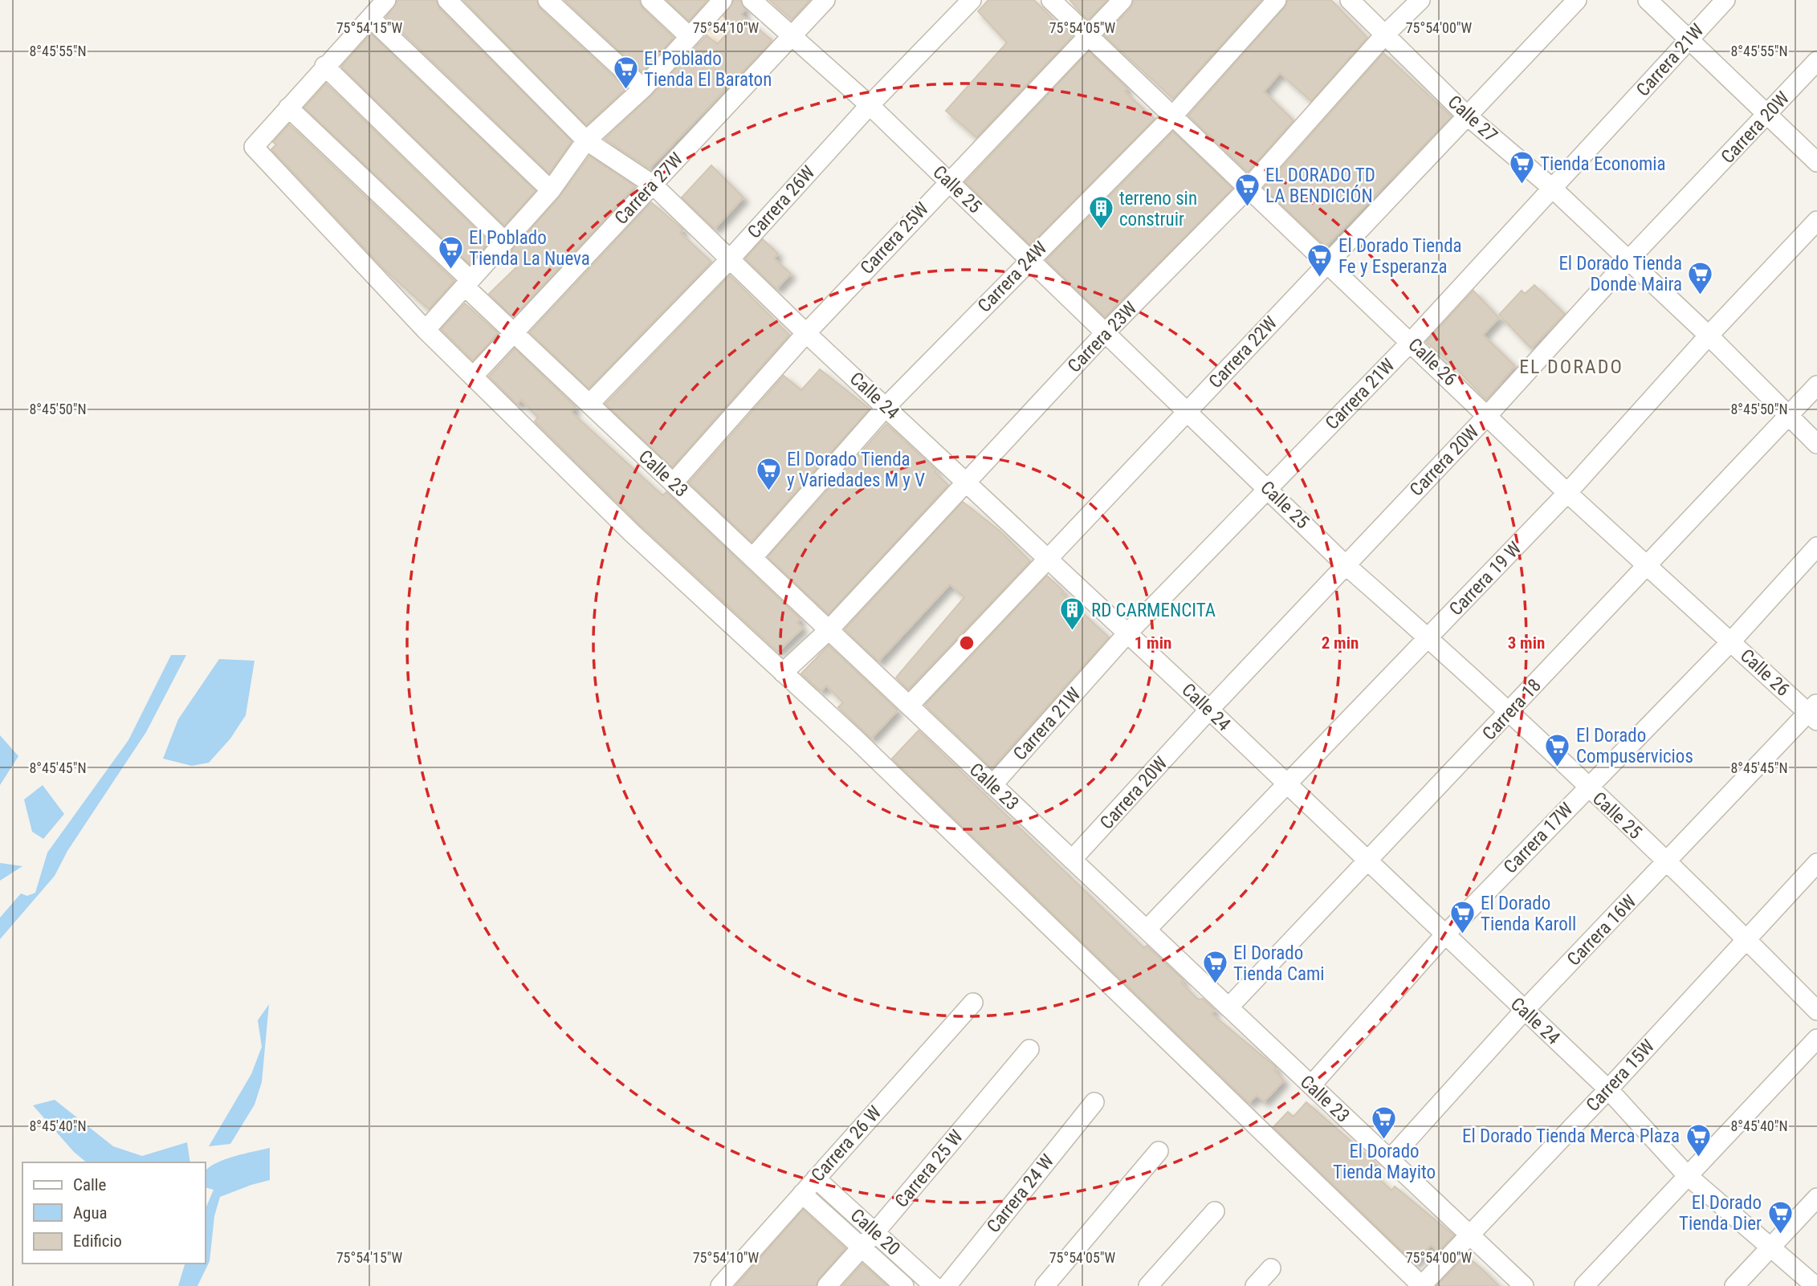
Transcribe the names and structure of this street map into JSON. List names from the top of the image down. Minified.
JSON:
{"streets":{"street":["Carrera 21W","Calle 27","Carrera 20W","Carrera 27W","Calle 25","Carrera 26W","Carrera 25W","Carrera 24W","Carrera 23W","Carrera 22W","Calle 26","Calle 24","Calle 23","Carrera 19 W","Carrera 18","Carrera 17W","Carrera 16W","Carrera 15W","Carrera 26 W","Carrera 25 W","Carrera 24 W","Calle 20"]},"crossings":[["Carrera 21W","Calle 27"],["Carrera 21W","Calle 25"],["Carrera 21W","Calle 26"],["Carrera 21W","Calle 24"],["Carrera 21W","Calle 23"],["Calle 27","Carrera 20W"],["Calle 27","Carrera 23W"],["Calle 27","Carrera 22W"],["Calle 27","Carrera 19 W"],["Calle 27","Carrera 18"],["Carrera 20W","Calle 25"],["Carrera 20W","Calle 26"],["Carrera 20W","Calle 24"],["Carrera 20W","Calle 23"],["Carrera 27W","Calle 25"],["Carrera 27W","Calle 24"],["Carrera 27W","Calle 23"],["Calle 25","Carrera 26W"],["Calle 25","Carrera 25W"],["Calle 25","Carrera 24W"],["Calle 25","Carrera 23W"],["Calle 25","Carrera 22W"],["Calle 25","Carrera 19 W"],["Calle 25","Carrera 18"],["Calle 25","Carrera 17W"],["Calle 25","Carrera 16W"],["Calle 25","Carrera 15W"],["Carrera 26W","Calle 24"],["Carrera 26W","Calle 23"],["Carrera 25W","Calle 26"],["Carrera 25W","Calle 24"],["Carrera 25W","Calle 23"],["Carrera 24W","Calle 26"],["Carrera 24W","Calle 24"],["Carrera 24W","Calle 23"],["Carrera 23W","Calle 26"],["Carrera 23W","Calle 24"],["Carrera 23W","Calle 23"],["Carrera 22W","Calle 26"],["Carrera 22W","Calle 24"],["Carrera 22W","Calle 23"],["Calle 26","Carrera 19 W"],["Calle 26","Carrera 18"],["Calle 26","Carrera 17W"],["Calle 26","Carrera 16W"],["Calle 24","Carrera 19 W"],["Calle 24","Carrera 18"],["Calle 24","Carrera 17W"],["Calle 24","Carrera 16W"],["Calle 24","Carrera 15W"],["Calle 23","Carrera 19 W"],["Calle 23","Carrera 18"],["Calle 23","Carrera 17W"],["Calle 23","Carrera 16W"],["Calle 23","Carrera 15W"],["Carrera 26 W","Calle 20"],["Carrera 25 W","Calle 20"]],"districts":["EL DORADO"],"places":{"supermarket":["El Poblado Tienda El Baraton","Tienda Economia","EL DORADO TD LA BENDICIÓN","El Poblado Tienda La Nueva","El Dorado Tienda Fe y Esperanza","El Dorado Tienda Donde Maira","El Dorado Tienda y Variedades M y V","El Dorado Compuservicios","El Dorado Tienda Karoll","El Dorado Tienda Cami","El Dorado Tienda Mayito","El Dorado Tienda Merca Plaza","El Dorado Tienda Dier"],"building":["terreno sin construir","RD CARMENCITA"]},"legend":["Calle","Agua","Edificio"],"coordinates":["75°54'15\"W","75°54'10\"W","75°54'05\"W","75°54'00\"W","8°45'55\"N","8°45'50\"N","8°45'45\"N","8°45'40\"N"],"rings":["1 min","2 min","3 min"]}
